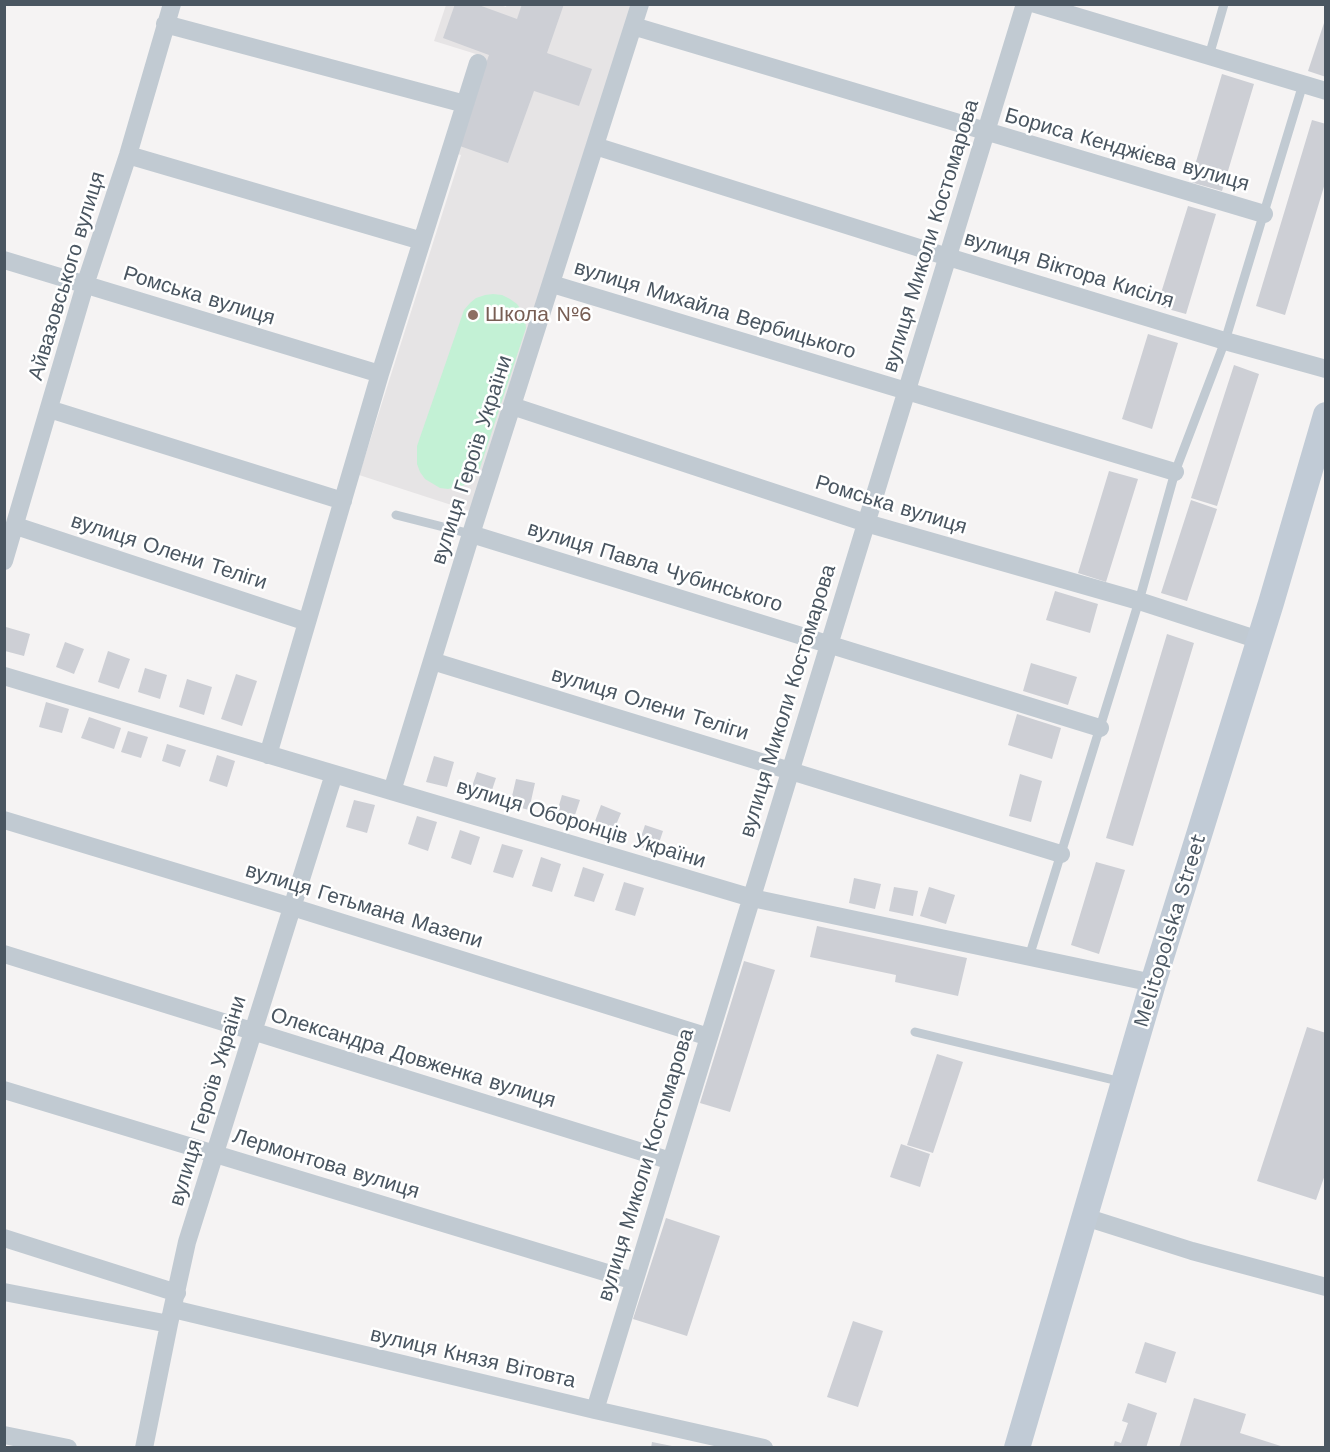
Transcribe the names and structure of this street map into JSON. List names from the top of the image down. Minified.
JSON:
{"streets":{"main road":["Melitopolska Street"],"street":["Бориса Кенджієва вулиця","вулиця Миколи Костомарова","вулиця Віктора Кисіля","Айвазовського вулиця","Ромська вулиця","вулиця Михайла Вербицького","вулиця Героїв України","вулиця Олени Теліги","вулиця Павла Чубинського","вулиця Оборонців України","вулиця Гетьмана Мазепи","Олександра Довженка вулиця","Лермонтова вулиця","вулиця Князя Вітовта"]},"crossings":[["Бориса Кенджієва вулиця","вулиця Миколи Костомарова"],["Бориса Кенджієва вулиця","вулиця Героїв України"],["вулиця Миколи Костомарова","вулиця Віктора Кисіля"],["вулиця Миколи Костомарова","Ромська вулиця"],["вулиця Миколи Костомарова","вулиця Михайла Вербицького"],["вулиця Миколи Костомарова","вулиця Олени Теліги"],["вулиця Миколи Костомарова","вулиця Павла Чубинського"],["вулиця Миколи Костомарова","вулиця Оборонців України"],["вулиця Миколи Костомарова","вулиця Гетьмана Мазепи"],["вулиця Миколи Костомарова","Олександра Довженка вулиця"],["вулиця Миколи Костомарова","Лермонтова вулиця"],["вулиця Миколи Костомарова","вулиця Князя Вітовта"],["вулиця Віктора Кисіля","вулиця Героїв України"],["Айвазовського вулиця","Ромська вулиця"],["Айвазовського вулиця","вулиця Олени Теліги"],["Ромська вулиця","вулиця Героїв України"],["Ромська вулиця","Melitopolska Street"],["вулиця Михайла Вербицького","вулиця Героїв України"],["вулиця Героїв України","вулиця Олени Теліги"],["вулиця Героїв України","вулиця Павла Чубинського"],["вулиця Героїв України","вулиця Оборонців України"],["вулиця Героїв України","вулиця Гетьмана Мазепи"],["вулиця Героїв України","Олександра Довженка вулиця"],["вулиця Героїв України","Лермонтова вулиця"],["вулиця Героїв України","вулиця Князя Вітовта"],["вулиця Оборонців України","Melitopolska Street"]],"places":["Школа №6"]}
